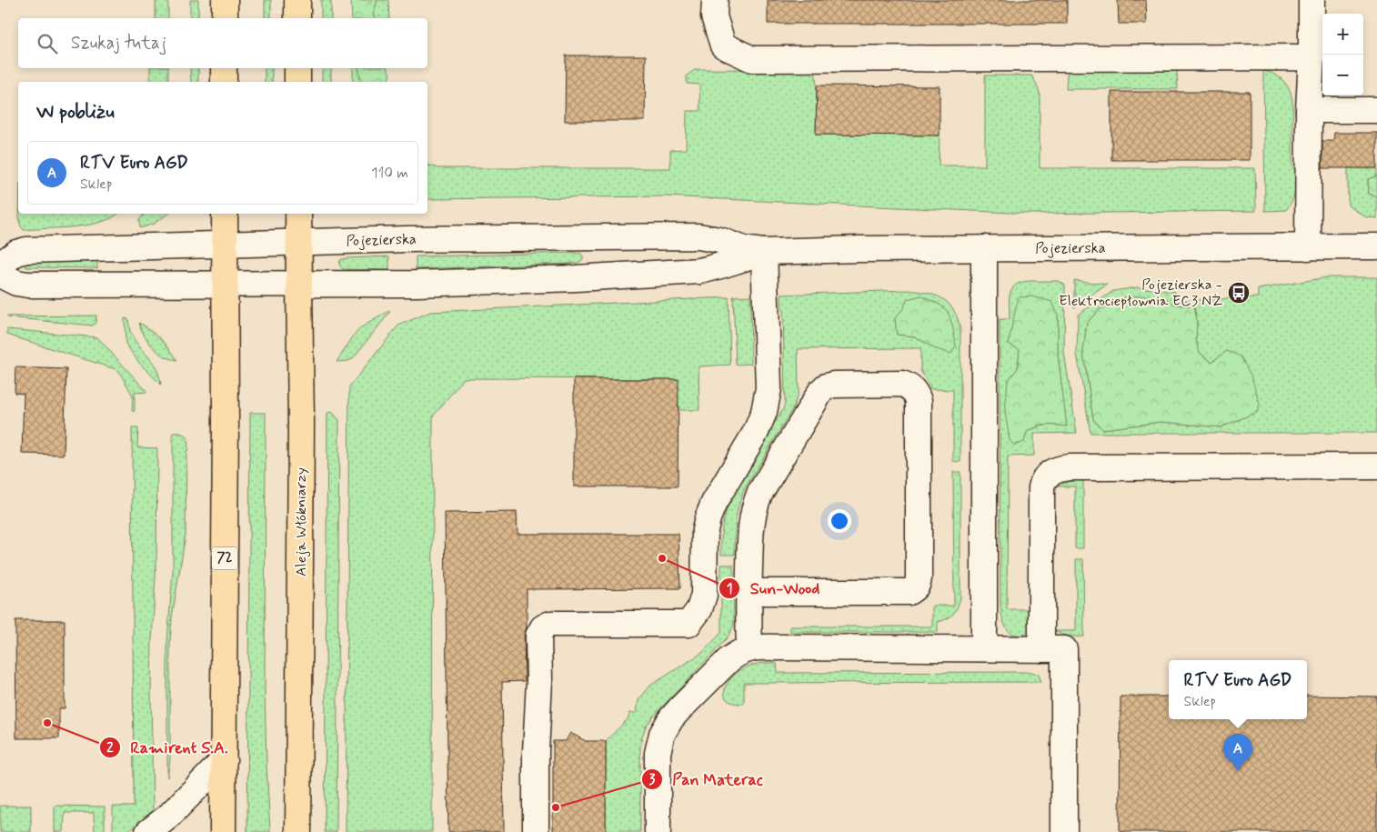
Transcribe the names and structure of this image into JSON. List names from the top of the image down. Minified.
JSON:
{"streets":{"main road":["Aleja Włókniarzy","72"],"street":["Pojezierska"]},"crossings":[["Pojezierska","Aleja Włókniarzy"],["Pojezierska","72"]],"places":{"bus stop":["Pojezierska - Elektrociepłownia EC3 NŻ"],"other":["Sun-Wood","Ramirent S.A.","Pan Materac"]},"page":{"map_buttons":["+","−"],"search":"Szukaj tutaj","heading":"W pobliżu","list":[{"mark":"A","name":"RTV Euro AGD","note":"Sklep","value":"110 m"}],"popup":["RTV Euro AGD","Sklep"],"pins":"A"}}
